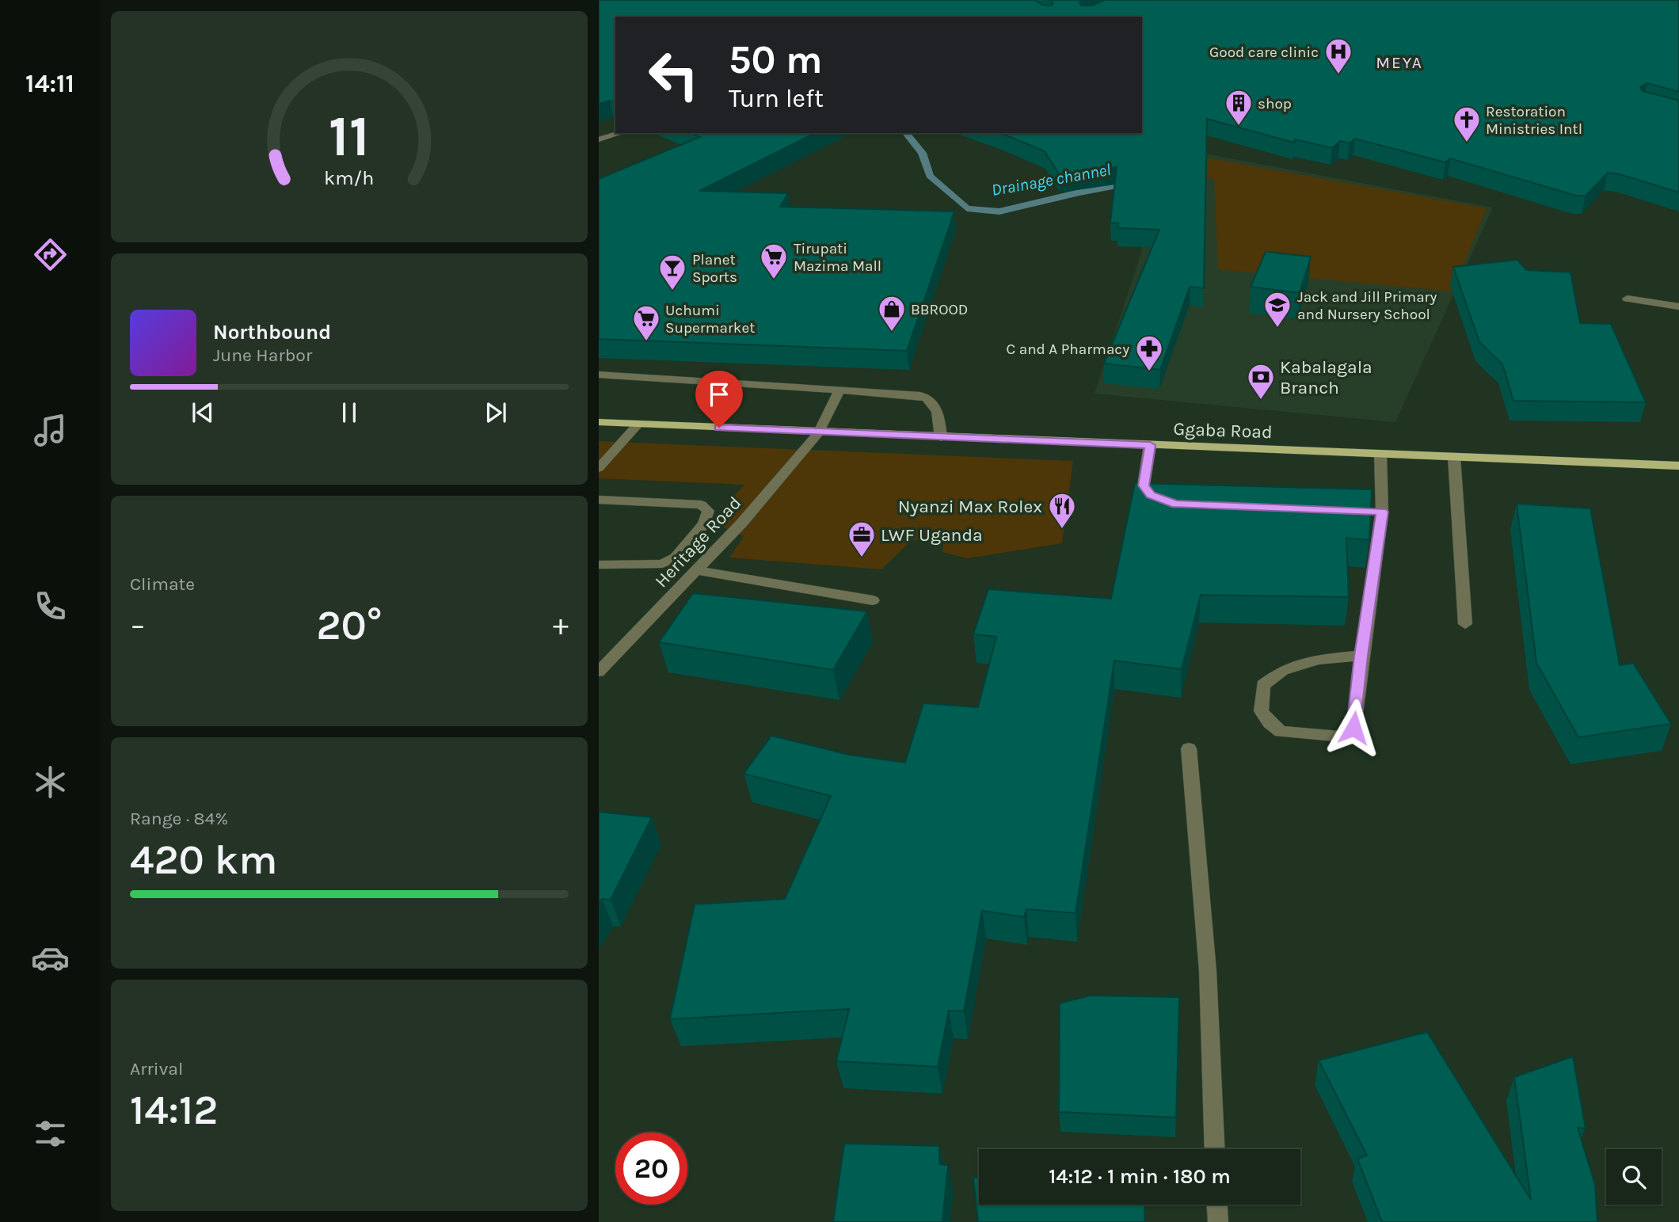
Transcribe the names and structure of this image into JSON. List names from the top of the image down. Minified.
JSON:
{"streets":{"main road":["Ggaba Road"],"street":["Heritage Road"]},"crossings":[["Ggaba Road","Heritage Road"]],"districts":["MEYA"],"water":["Drainage channel"],"places":{"hospital":["Good care clinic"],"building":["shop"],"church":["Restoration Ministries Intl"],"supermarket":["Tirupati Mazima Mall","Uchumi Supermarket"],"bar":["Planet Sports"],"school or university":["Jack and Jill Primary and Nursery School"],"shop":["BBROOD"],"pharmacy":["C and A Pharmacy"],"bank":["Kabalagala Branch"],"restaurant":["Nyanzi Max Rolex"],"office":["LWF Uganda"]},"page":{"tabs":"14:11","turn":["50 m","Turn left"],"song":["Northbound","June Harbor"],"tile":["Climate",["Range · 84%","420 km"],["Arrival","14:12"]],"heat":["−","20°","+"],"limit":"20","trip":"14:12 · 1 min · 180 m","gauge":["11","km/h"]}}
